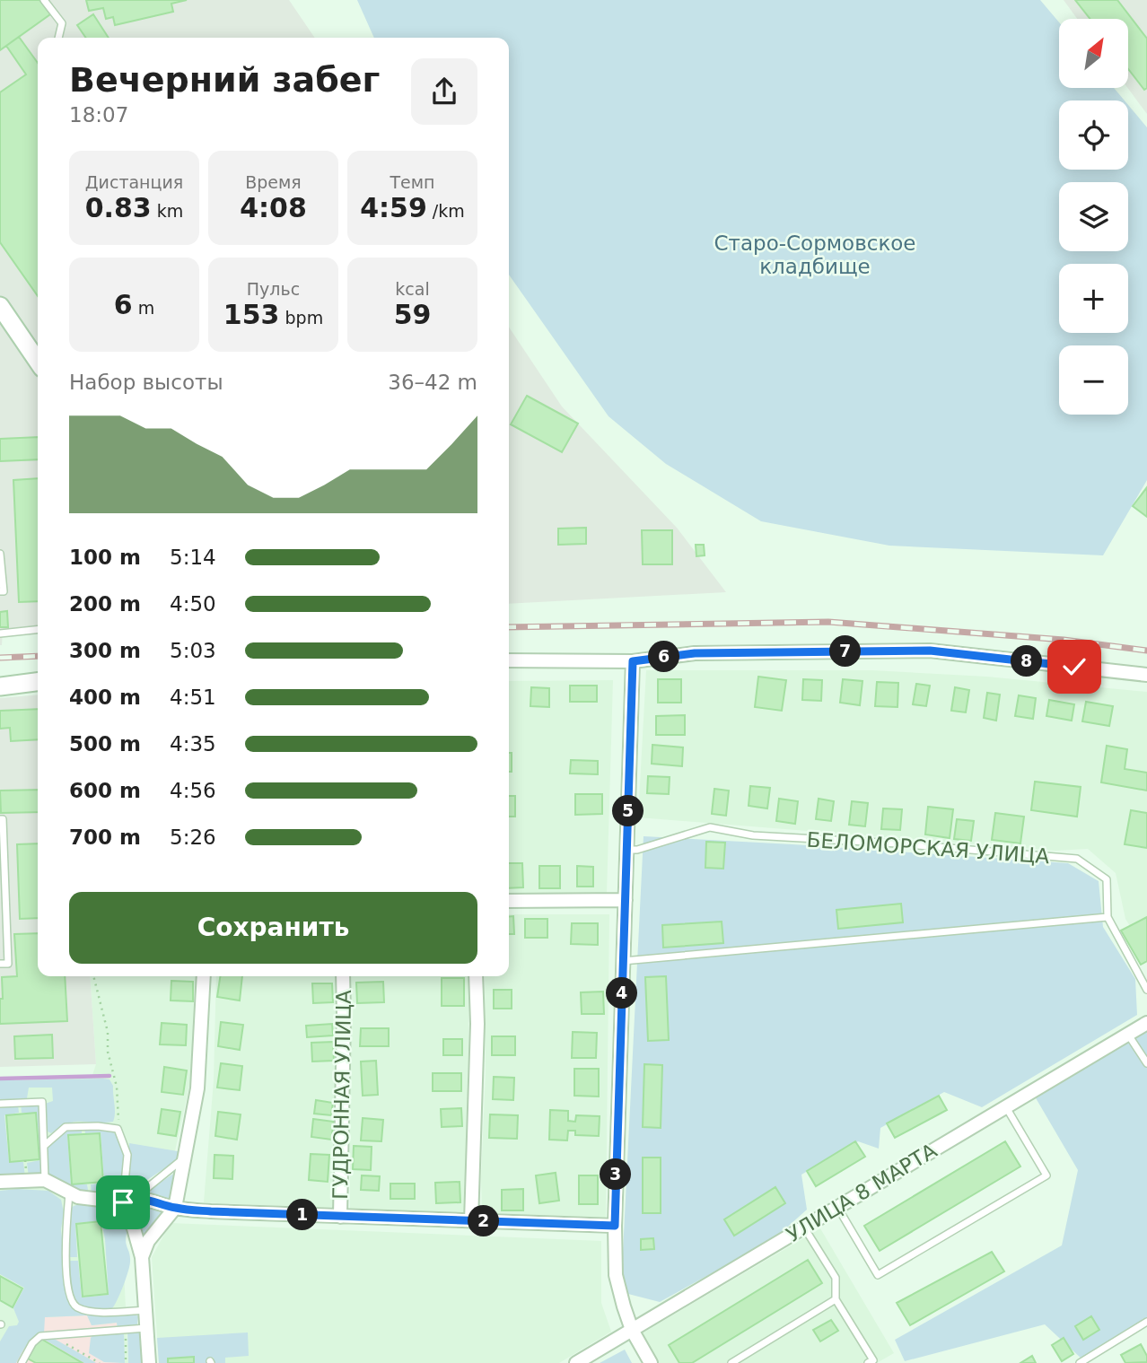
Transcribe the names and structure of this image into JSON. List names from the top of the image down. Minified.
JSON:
{"streets":{"street":["ГУДРОННАЯ УЛИЦА","УЛИЦА 8 МАРТА"],"lane":["БЕЛОМОРСКАЯ УЛИЦА"]},"parks":["Старо-Сормовское кладбище"],"north":"top right","page":{"map_buttons":["+","−"],"heading":["Вечерний забег","18:07"],"stats":[["Дистанция","0.83 km"],["Время","4:08"],["Темп","4:59 /km"],["6 m"],["Пульс","153 bpm"],["kcal","59"]],"chart":["Набор высоты","36–42 m"],"list":[{"name":"100 m","note":"5:14"},{"name":"200 m","note":"4:50"},{"name":"300 m","note":"5:03"},{"name":"400 m","note":"4:51"},{"name":"500 m","note":"4:35"},{"name":"600 m","note":"4:56"},{"name":"700 m","note":"5:26"}],"pins":["7","6","8","5","4","3","1","2"],"buttons":"Сохранить"}}
